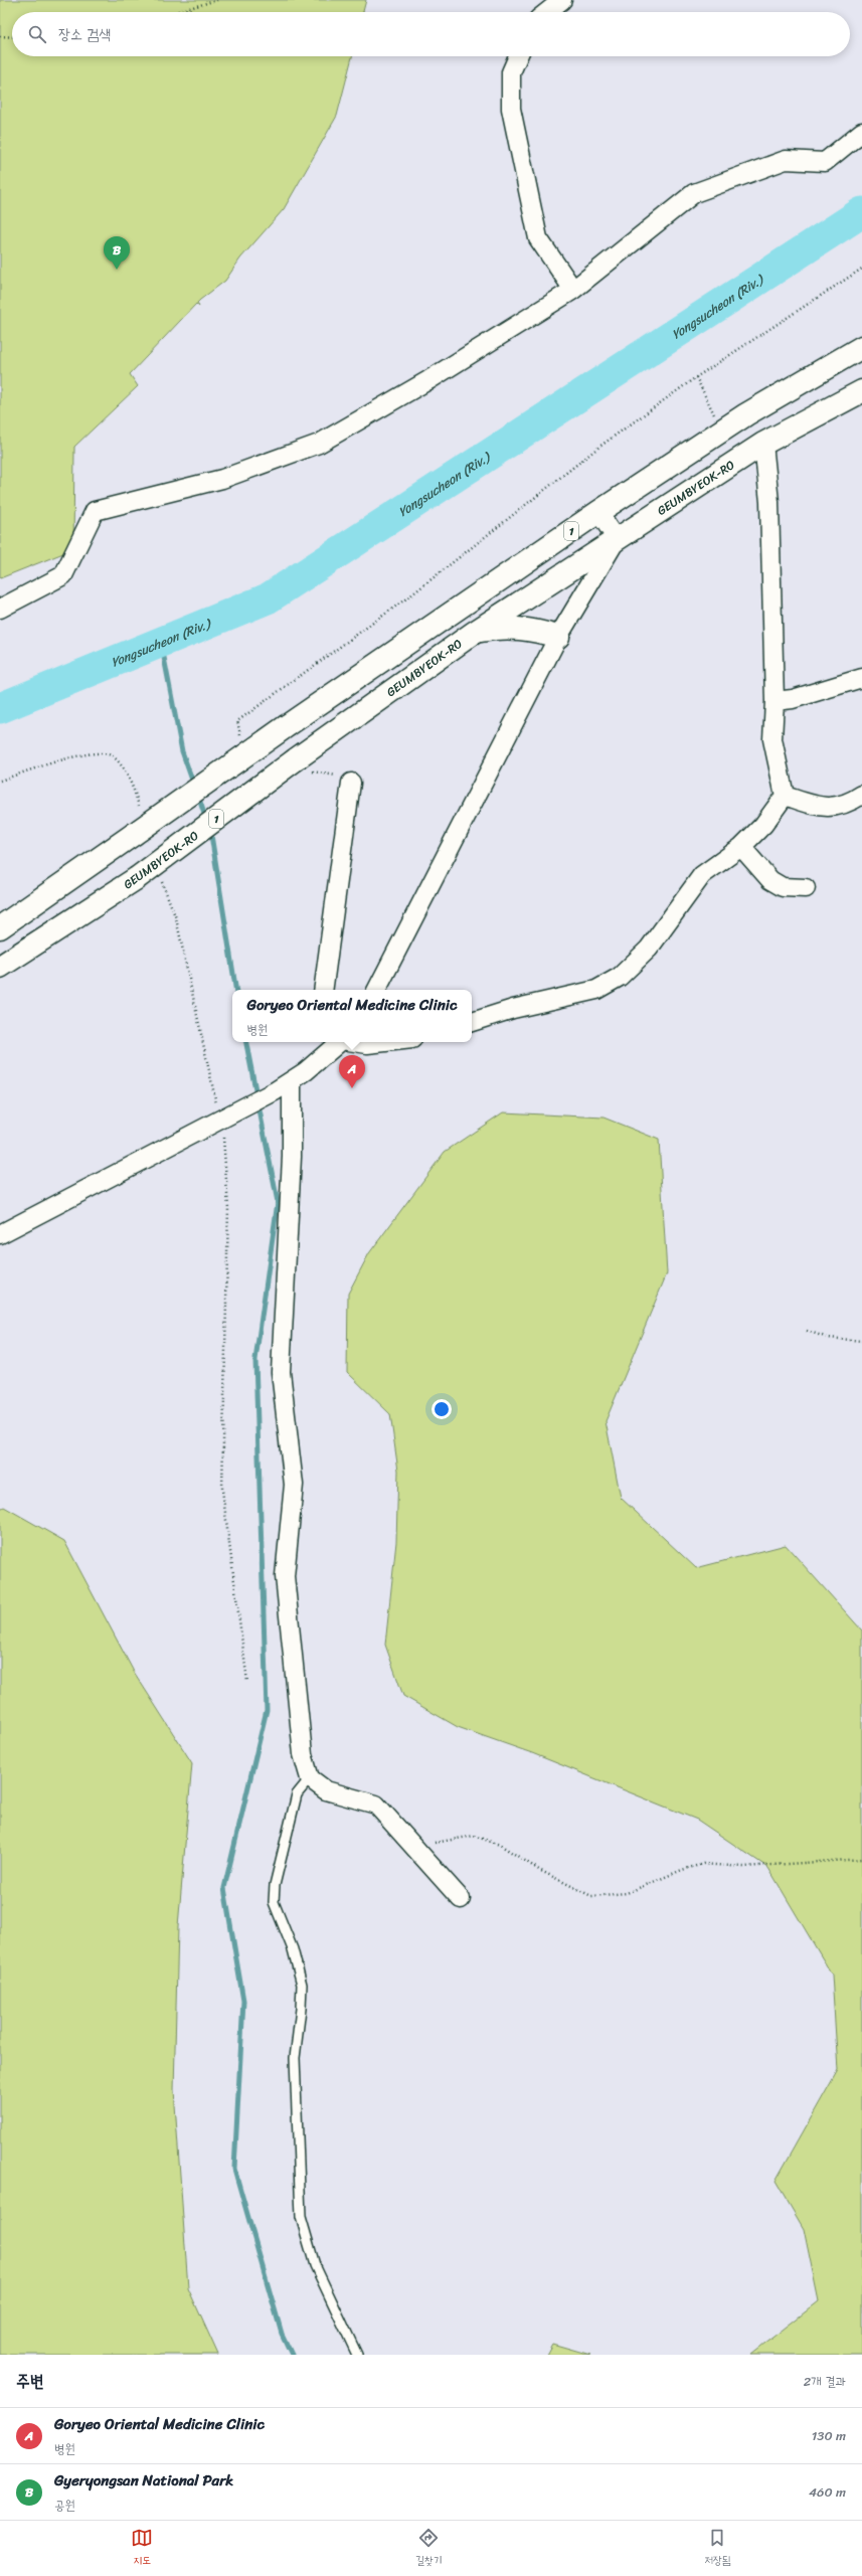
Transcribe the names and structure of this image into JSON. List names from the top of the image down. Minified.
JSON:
{"streets":{"highway":["GEUMBYEOK-RO","1"]},"water":["Yongsucheon (Riv.)"],"page":{"search":"장소 검색","pins":["B","A"],"popup":["Goryeo Oriental Medicine Clinic","병원"],"heading":["주변","2개 결과"],"list":[{"mark":"A","name":"Goryeo Oriental Medicine Clinic","note":"병원","value":"130 m"},{"mark":"B","name":"Gyeryongsan National Park","note":"공원","value":"460 m"}],"nav":["지도","길찾기","저장됨"]}}
